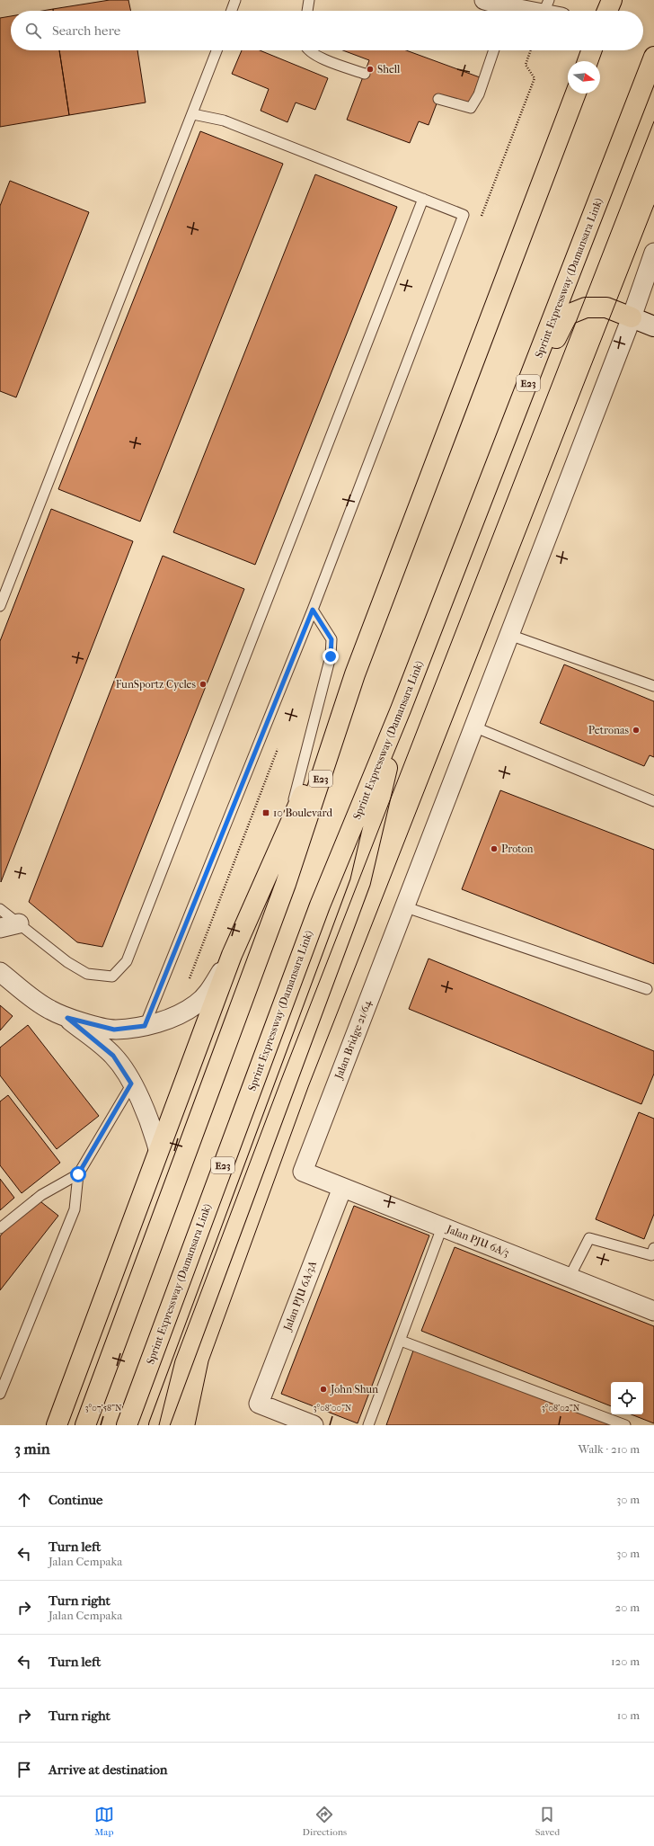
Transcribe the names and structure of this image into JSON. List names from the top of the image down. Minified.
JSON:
{"streets":{"highway":["Sprint Expressway (Damansara Link)","E23"],"street":["Jalan Bridge 21/64","Jalan PJU 6A/3","Jalan PJU 6A/3A"]},"crossings":[["Jalan Bridge 21/64","Jalan PJU 6A/3"],["Jalan PJU 6A/3","Jalan PJU 6A/3A"]],"places":{"other":["Shell","FunSportz Cycles","Petronas","Proton","John Shun"],"transit":["10 Boulevard"]},"north":"right","page":{"search":"Search here","heading":["3 min","Walk · 210 m"],"list":[["Continue","30 m"],["Turn left","Jalan Cempaka","30 m"],["Turn right","Jalan Cempaka","20 m"],["Turn left","120 m"],["Turn right","10 m"],"Arrive at destination"],"nav":["Map","Directions","Saved"]},"coordinates":["3°07'58\"N","3°08'00\"N","3°08'02\"N"]}
